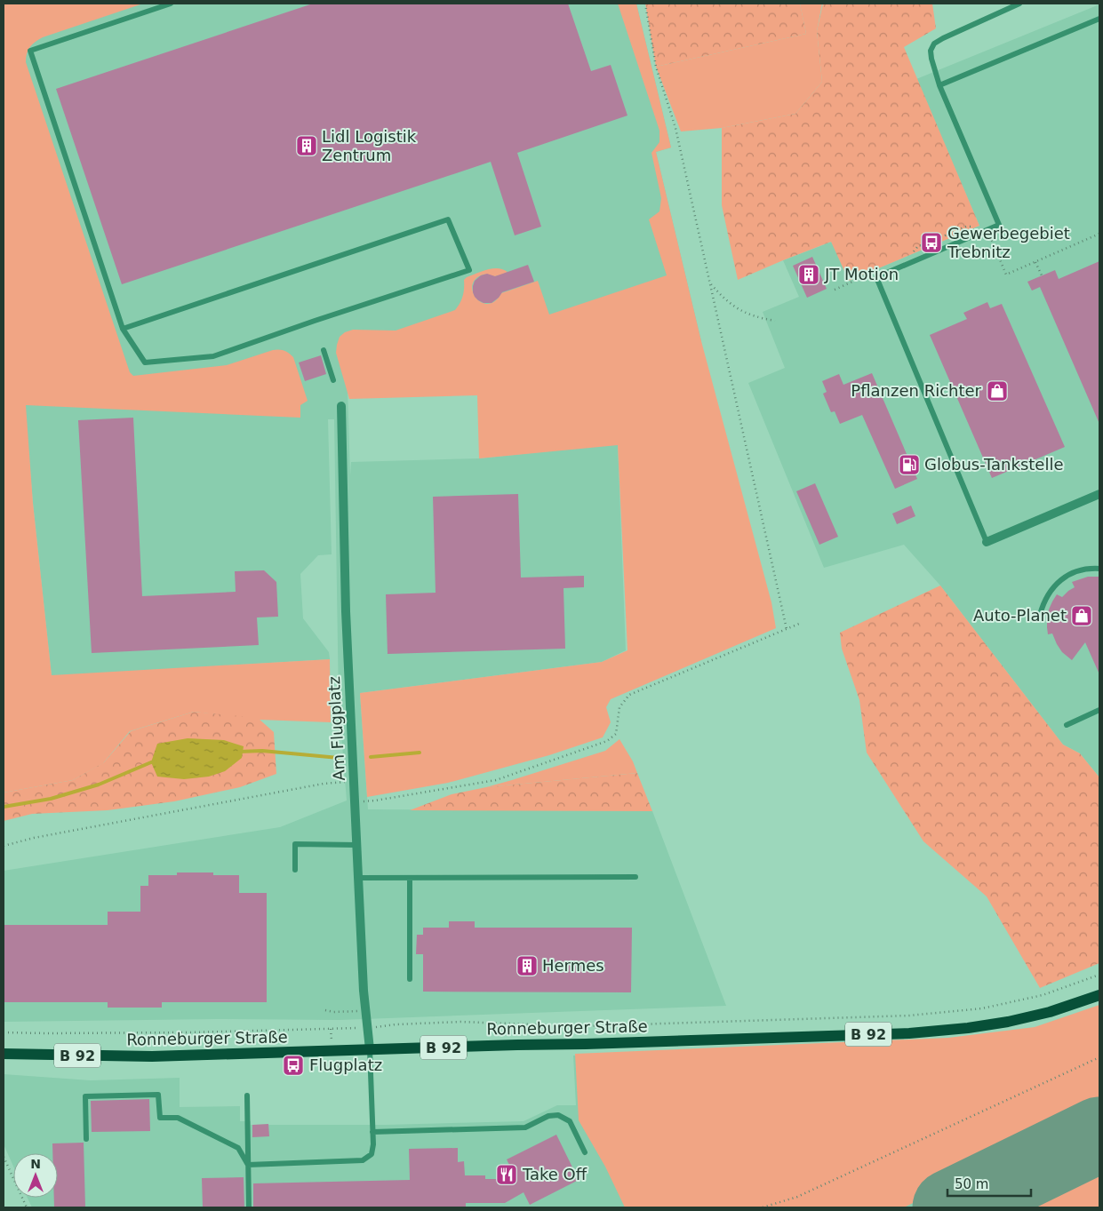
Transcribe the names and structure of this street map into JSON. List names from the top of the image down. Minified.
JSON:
{"streets":{"main road":["Ronneburger Straße","B 92"],"street":["Am Flugplatz"]},"crossings":[["Am Flugplatz","Ronneburger Straße"]],"places":{"building":["Lidl Logistik Zentrum","JT Motion","Hermes"],"bus stop":["Gewerbegebiet Trebnitz","Flugplatz"],"shop":["Pflanzen Richter","Auto-Planet"],"fuel station":["Globus-Tankstelle"],"restaurant":["Take Off"]},"scale_bar":"50 m","north":"top"}
